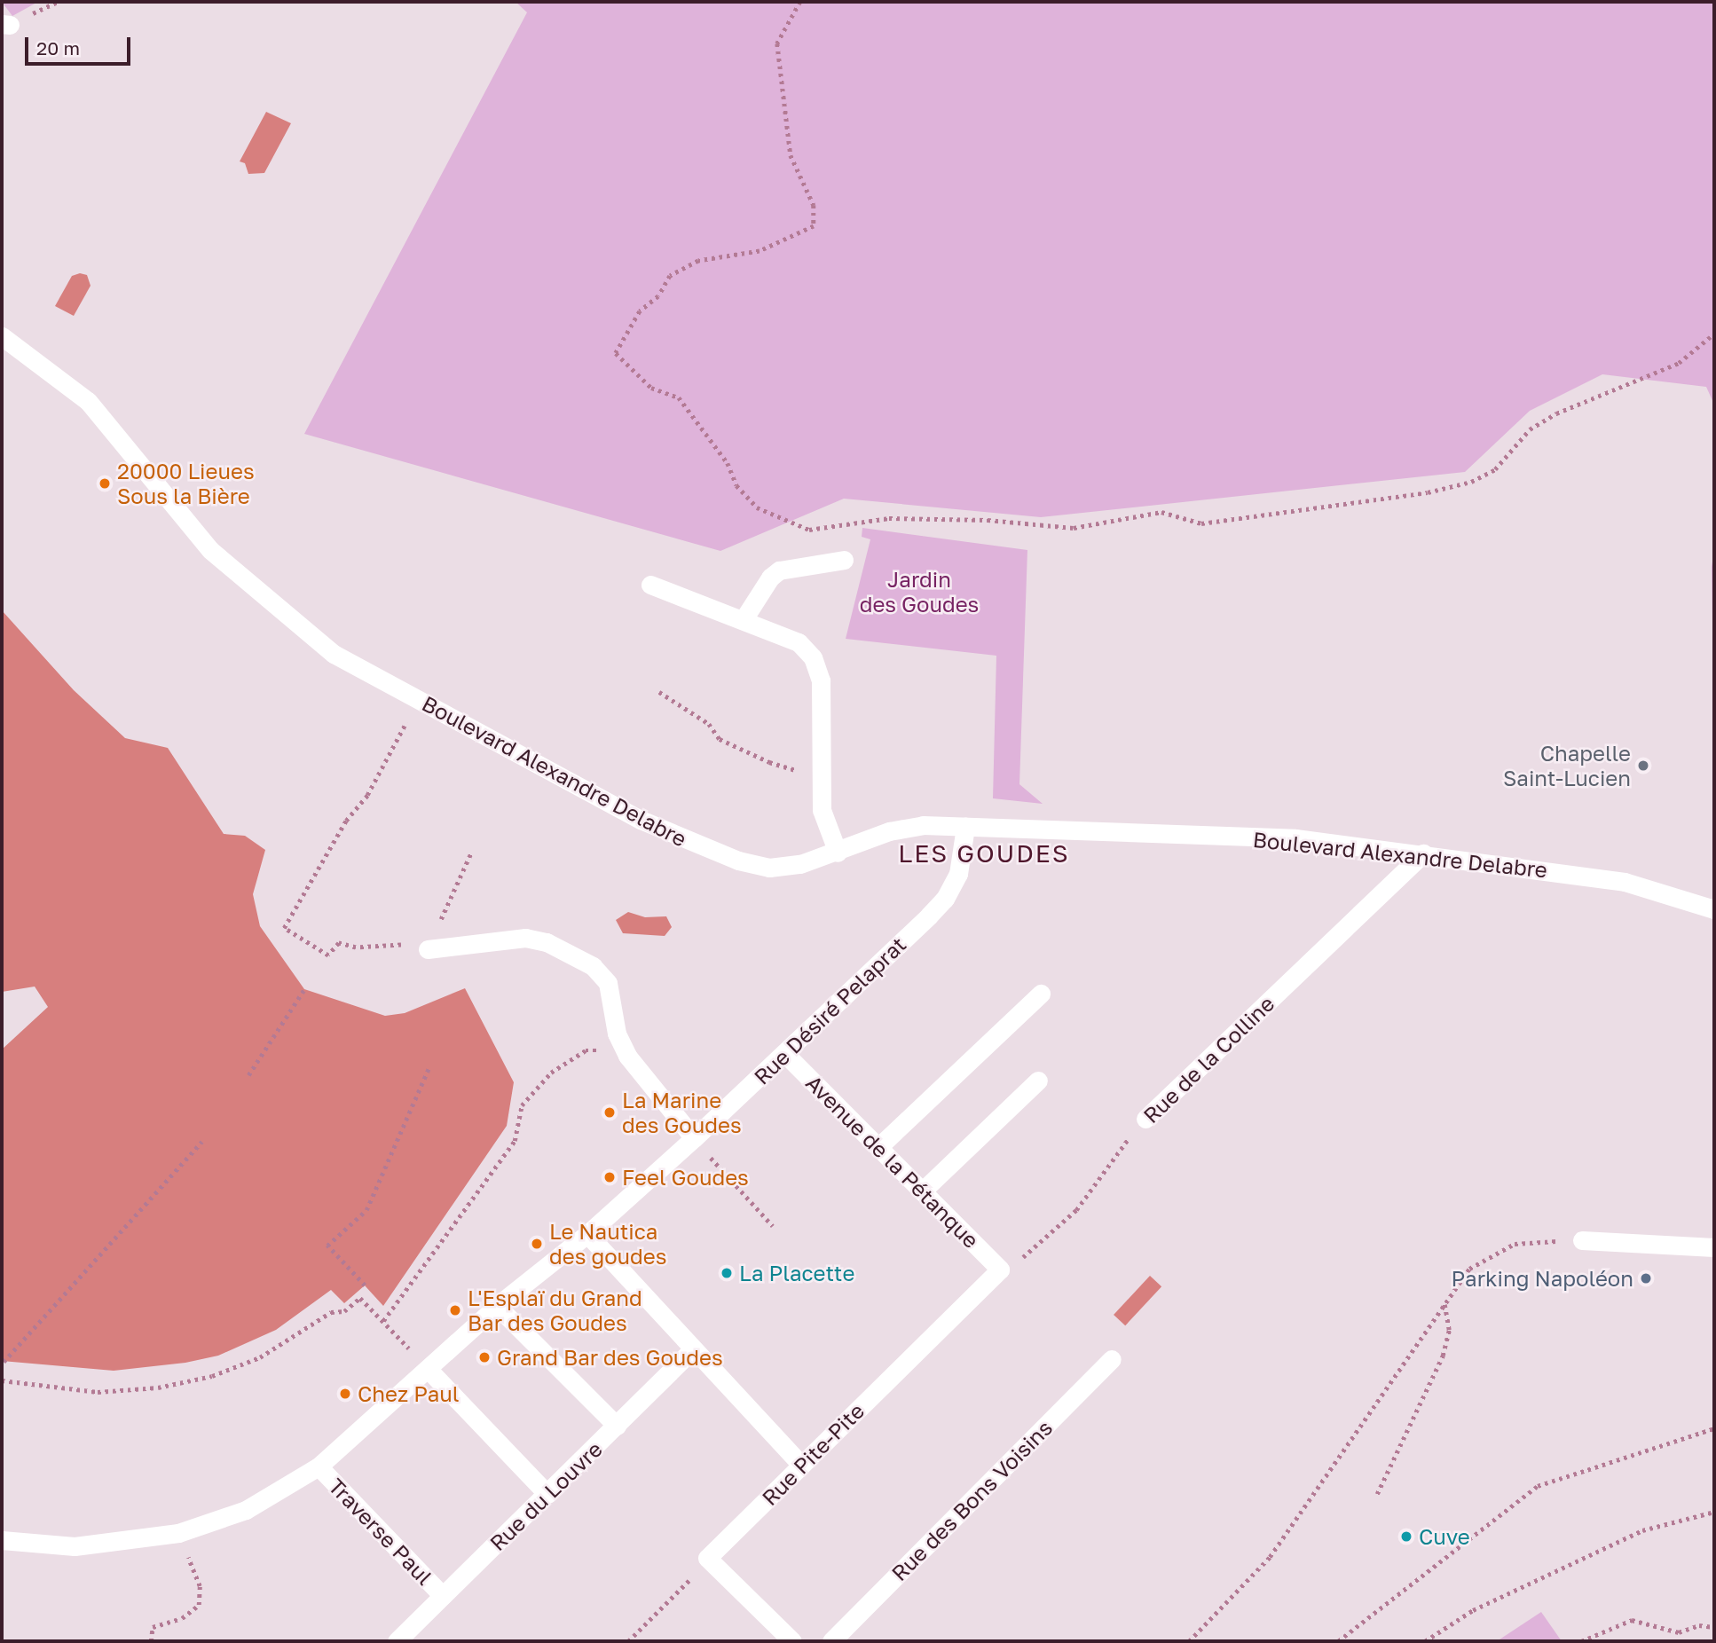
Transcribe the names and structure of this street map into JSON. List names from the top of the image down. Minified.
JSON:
{"streets":{"street":["Boulevard Alexandre Delabre","Rue Désiré Pelaprat","Rue de la Colline","Avenue de la Pétanque","Rue Pite-Pite","Rue du Louvre","Rue des Bons Voisins","Traverse Paul"]},"crossings":[["Boulevard Alexandre Delabre","Rue Désiré Pelaprat"],["Boulevard Alexandre Delabre","Rue de la Colline"],["Rue Désiré Pelaprat","Avenue de la Pétanque"],["Rue Désiré Pelaprat","Traverse Paul"],["Rue de la Colline","Avenue de la Pétanque"],["Rue de la Colline","Rue Pite-Pite"],["Avenue de la Pétanque","Rue Pite-Pite"],["Rue du Louvre","Traverse Paul"]],"districts":["LES GOUDES"],"parks":["Jardin des Goudes"],"places":["20000 Lieues Sous la Bière","Chapelle Saint-Lucien","La Marine des Goudes","Feel Goudes","Le Nautica des goudes","La Placette","Parking Napoléon","L'Esplaï du Grand Bar des Goudes","Grand Bar des Goudes","Chez Paul","Cuve"],"scale_bar":"20 m"}
